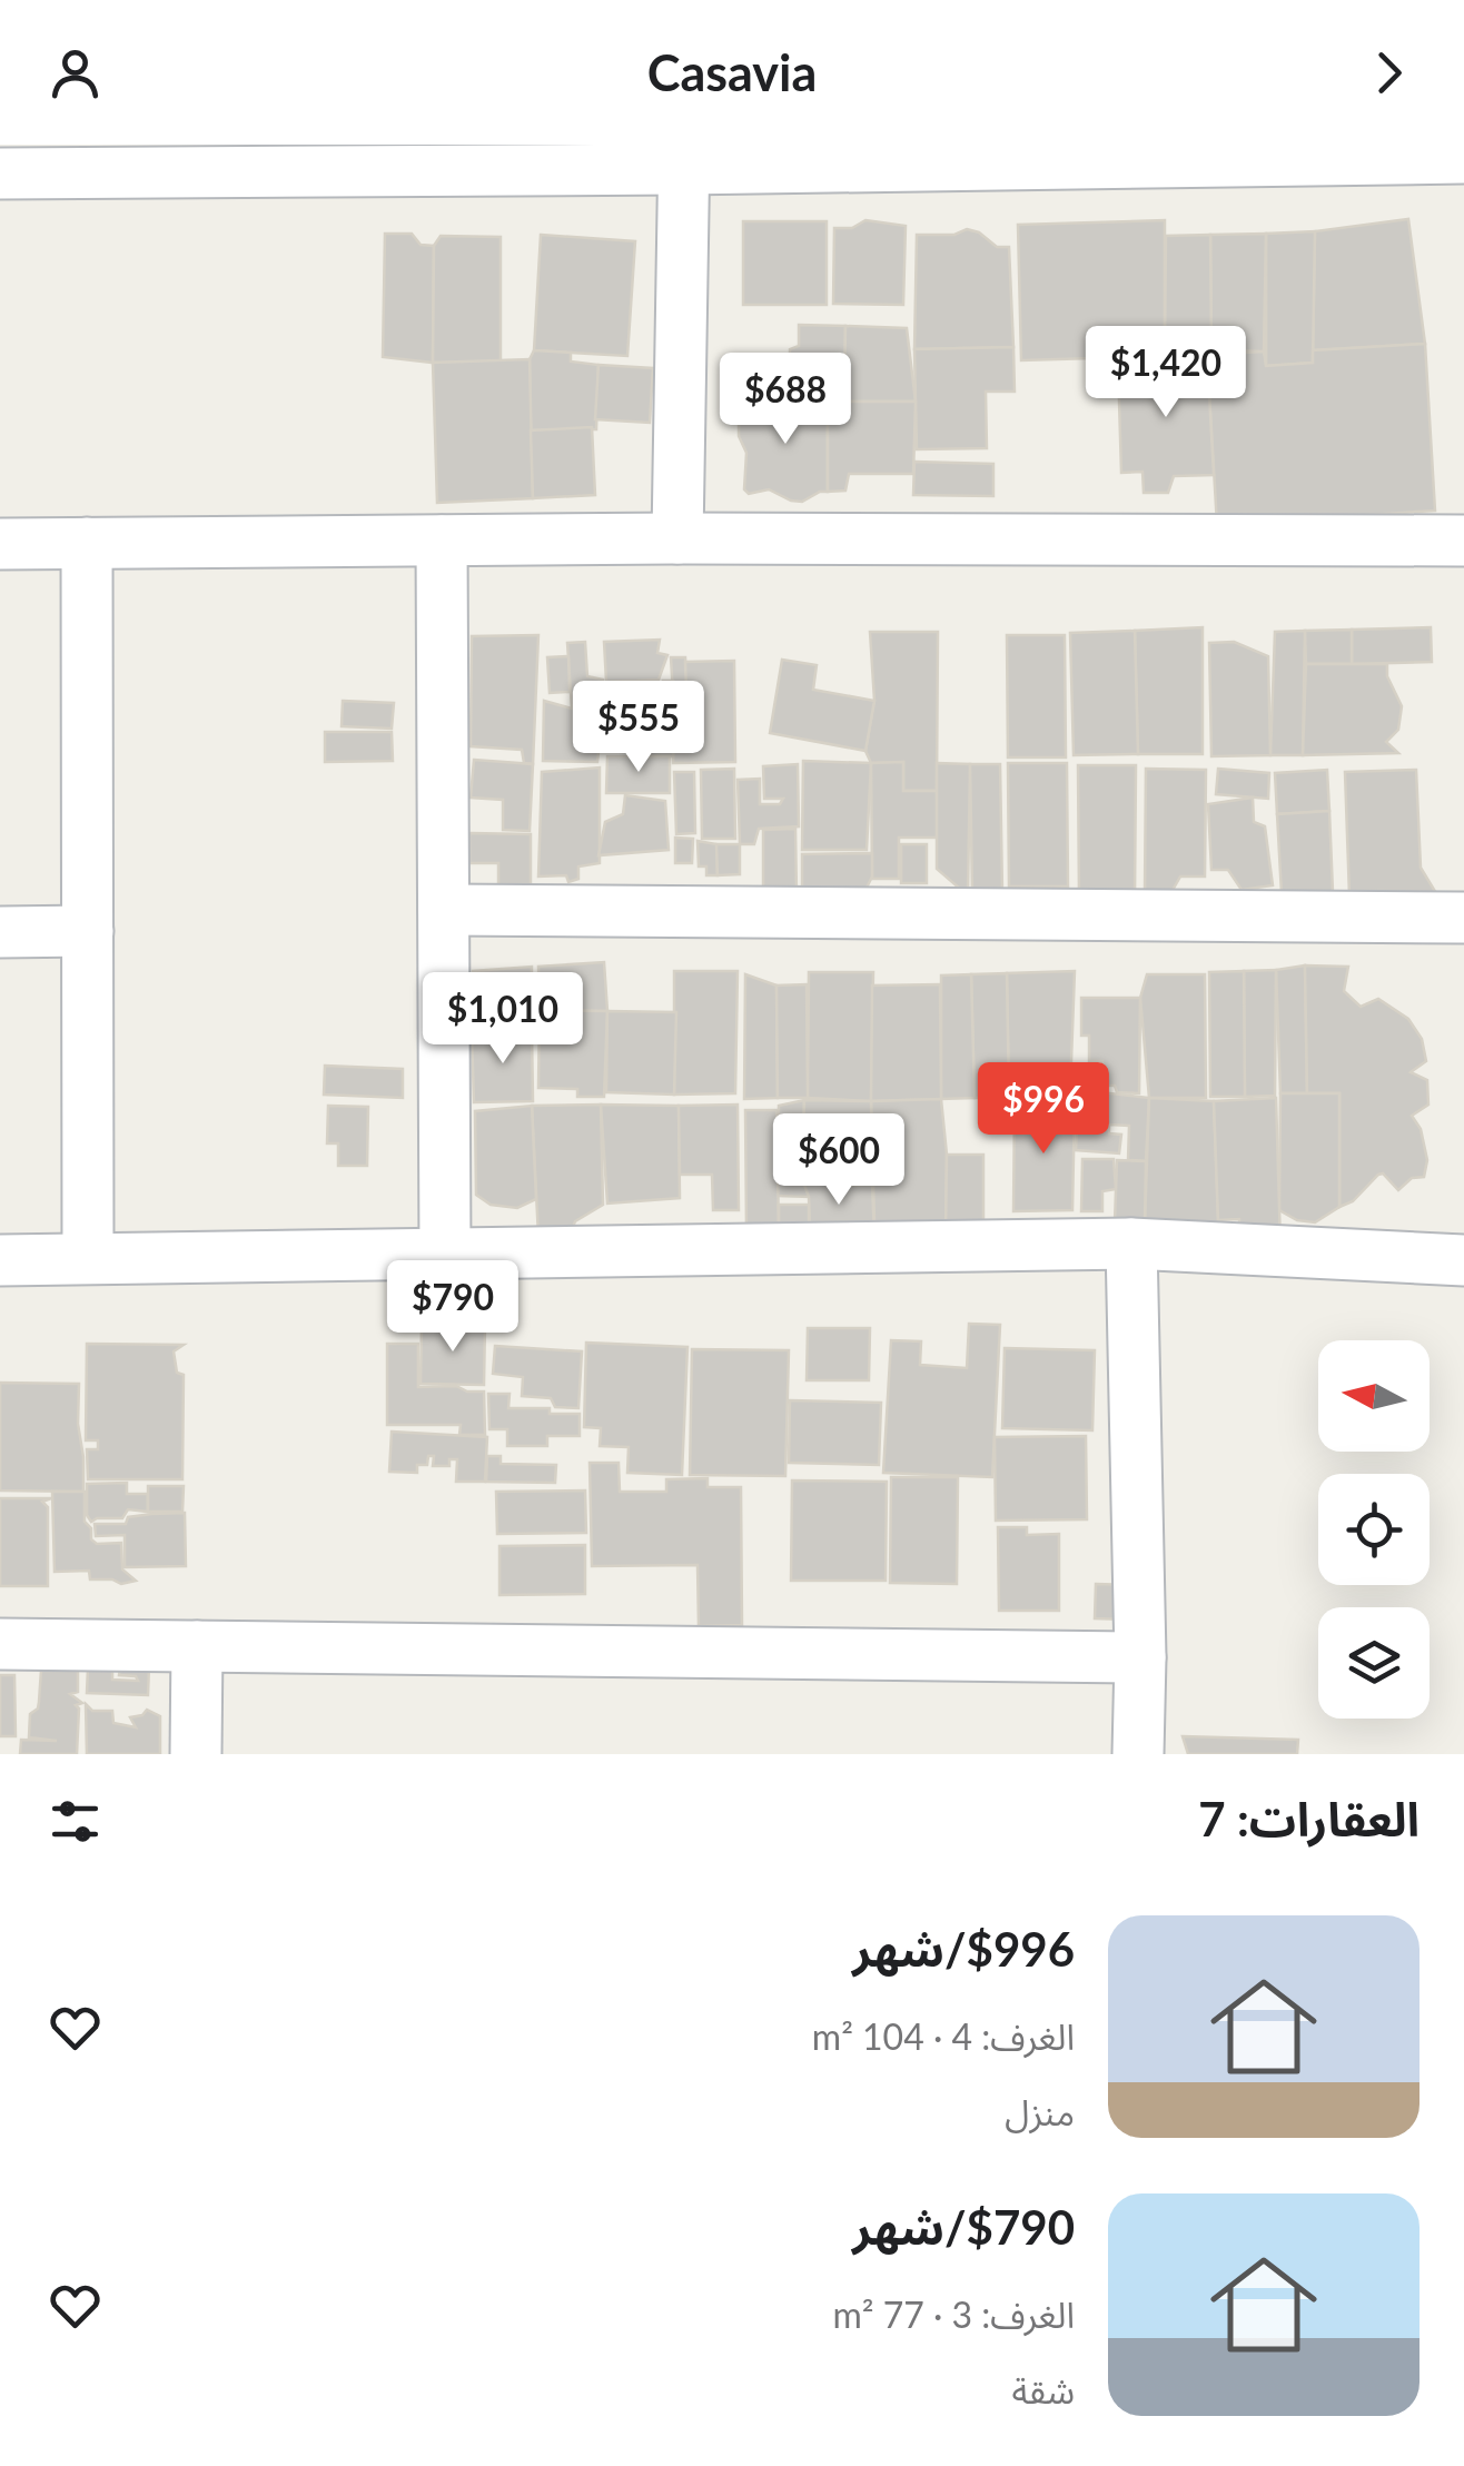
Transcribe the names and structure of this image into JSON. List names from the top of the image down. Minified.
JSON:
{"north":"left","page":{"header":"Casavia","price":["$1,420","$688","$555","$1,010","$996","$600","$790"],"heading":"العقارات: 7","list":[{"name":"$996/شهر","note":"الغرف: 4 · 104 m² · منزل"},{"name":"$790/شهر","note":"الغرف: 3 · 77 m² · شقة"}]}}
